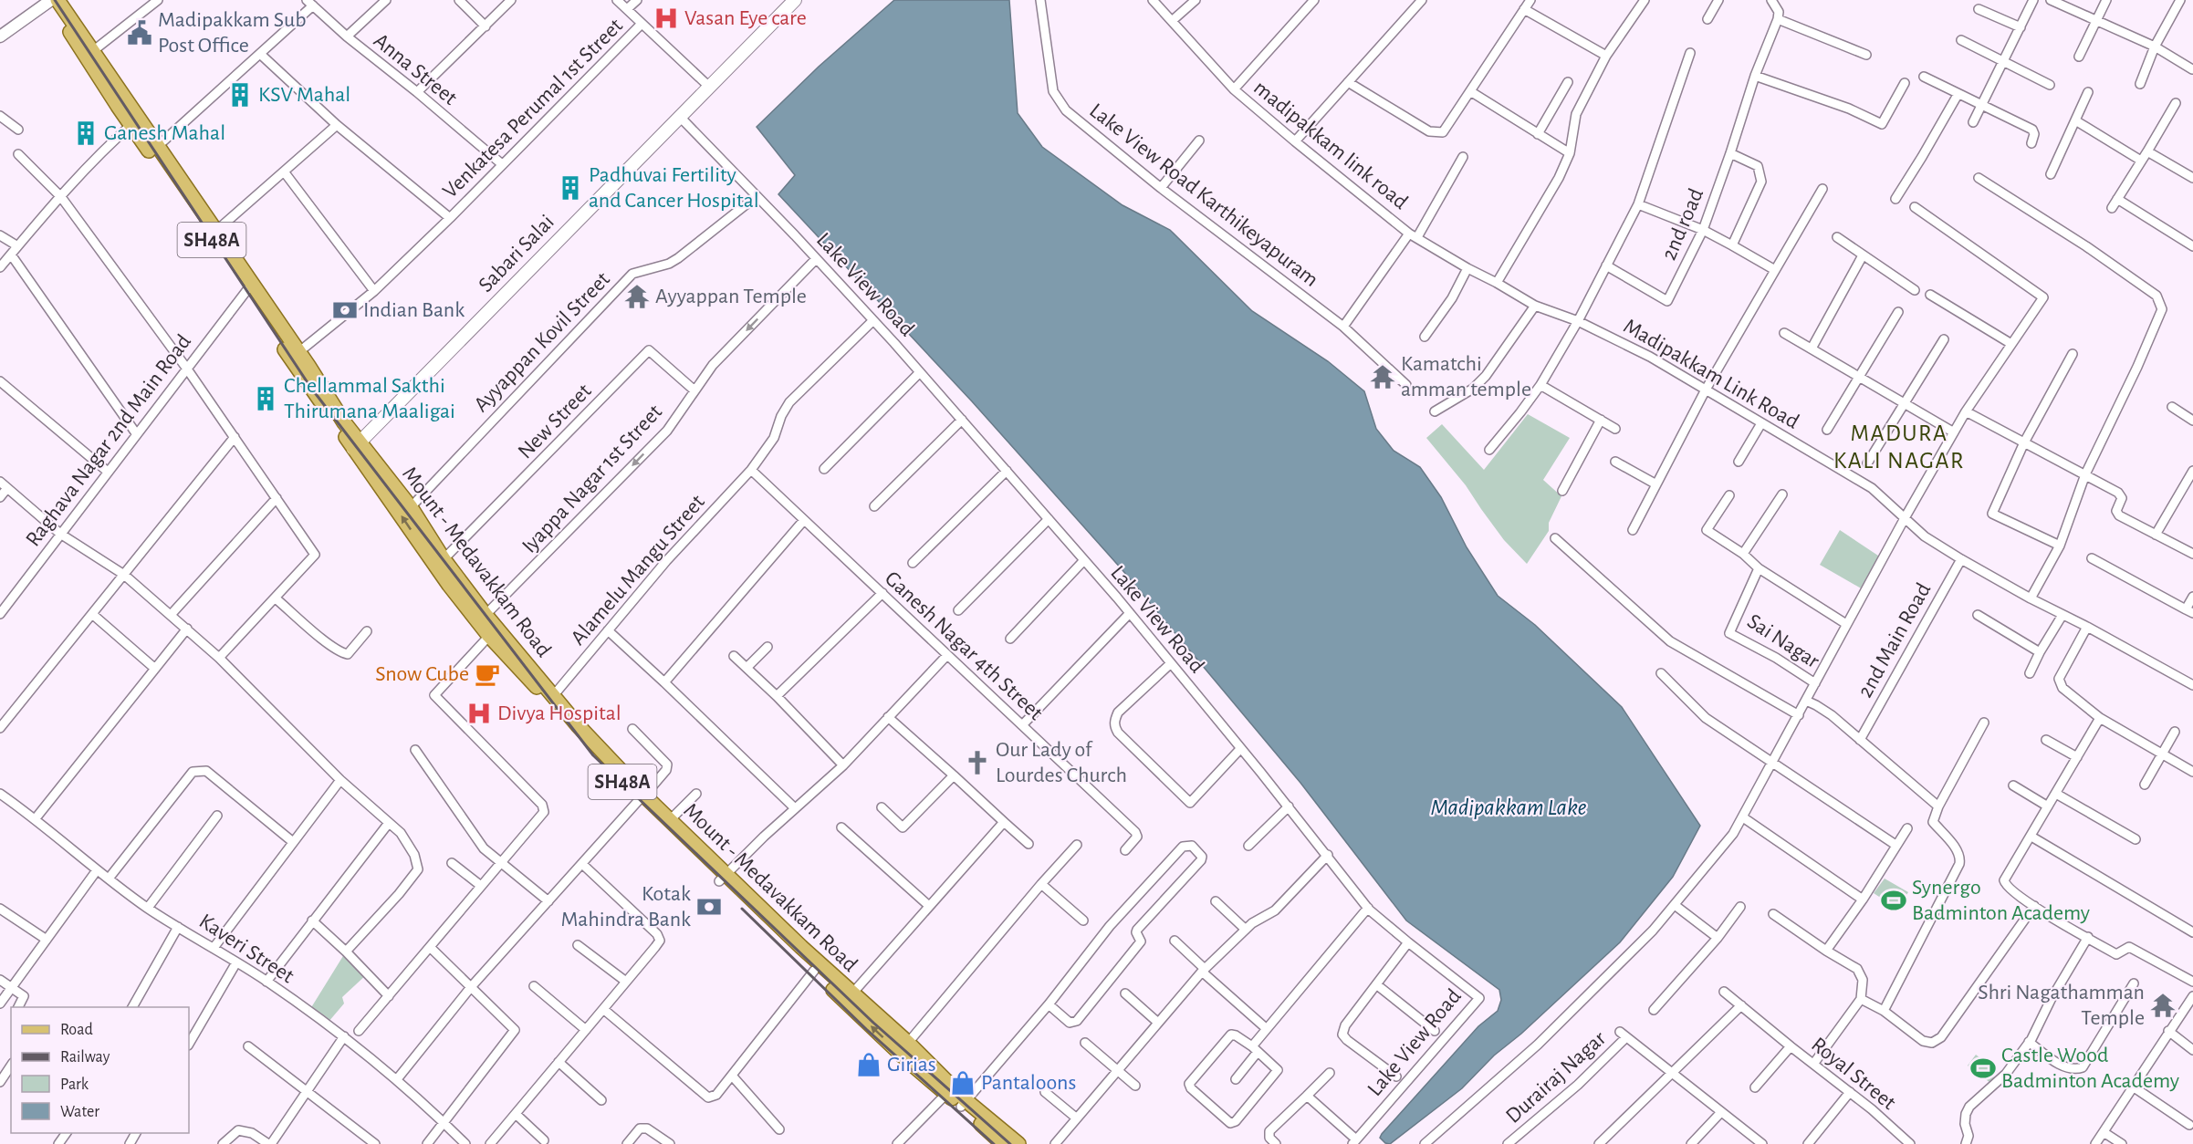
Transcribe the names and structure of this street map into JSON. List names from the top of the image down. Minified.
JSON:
{"streets":{"main road":["SH48A","Sabari Salai","Mount - Medavakkam Road"],"street":["Anna Street","Venkatesa Perumal 1st Street","madipakkam link road","Lake View Road Karthikeyapuram","2nd road","Lake View Road","Ayyappan Kovil Street","Madipakkam Link Road","New Street","Raghava Nagar 2nd Main Road","Iyappa Nagar 1st Street","Alamelu Mangu Street","2nd Main Road","Sai Nagar","Ganesh Nagar 4th Street","Kaveri Street","Royal Street","Durairaj Nagar"]},"crossings":[["Anna Street","Venkatesa Perumal 1st Street"],["Venkatesa Perumal 1st Street","Mount - Medavakkam Road"],["madipakkam link road","Lake View Road Karthikeyapuram"],["madipakkam link road","Madipakkam Link Road"],["Sabari Salai","Lake View Road"],["Sabari Salai","Mount - Medavakkam Road"],["Lake View Road","Ayyappan Kovil Street"],["Lake View Road","Iyappa Nagar 1st Street"],["Lake View Road","Alamelu Mangu Street"],["Ayyappan Kovil Street","Mount - Medavakkam Road"],["Madipakkam Link Road","2nd Main Road"],["New Street","Iyappa Nagar 1st Street"],["New Street","Mount - Medavakkam Road"],["Raghava Nagar 2nd Main Road","Mount - Medavakkam Road"],["Iyappa Nagar 1st Street","Mount - Medavakkam Road"],["Mount - Medavakkam Road","Alamelu Mangu Street"],["Alamelu Mangu Street","Ganesh Nagar 4th Street"]],"one_way":["Iyappa Nagar 1st Street"],"districts":["MADURA KALI NAGAR"],"water":["Madipakkam Lake"],"places":{"hospital":["Vasan Eye care","Divya Hospital"],"public building":["Madipakkam Sub Post Office"],"building":["KSV Mahal","Ganesh Mahal","Padhuvai Fertility and Cancer Hospital","Chellammal Sakthi Thirumana Maaligai"],"temple":["Ayyappan Temple","Kamatchi amman temple","Shri Nagathamman Temple"],"bank":["Indian Bank","Kotak Mahindra Bank"],"cafe":["Snow Cube"],"church":["Our Lady of Lourdes Church"],"sports":["Synergo Badminton Academy","Castle Wood Badminton Academy"],"shop":["Girias","Pantaloons"]},"legend":["Road","Railway","Park","Water"]}
